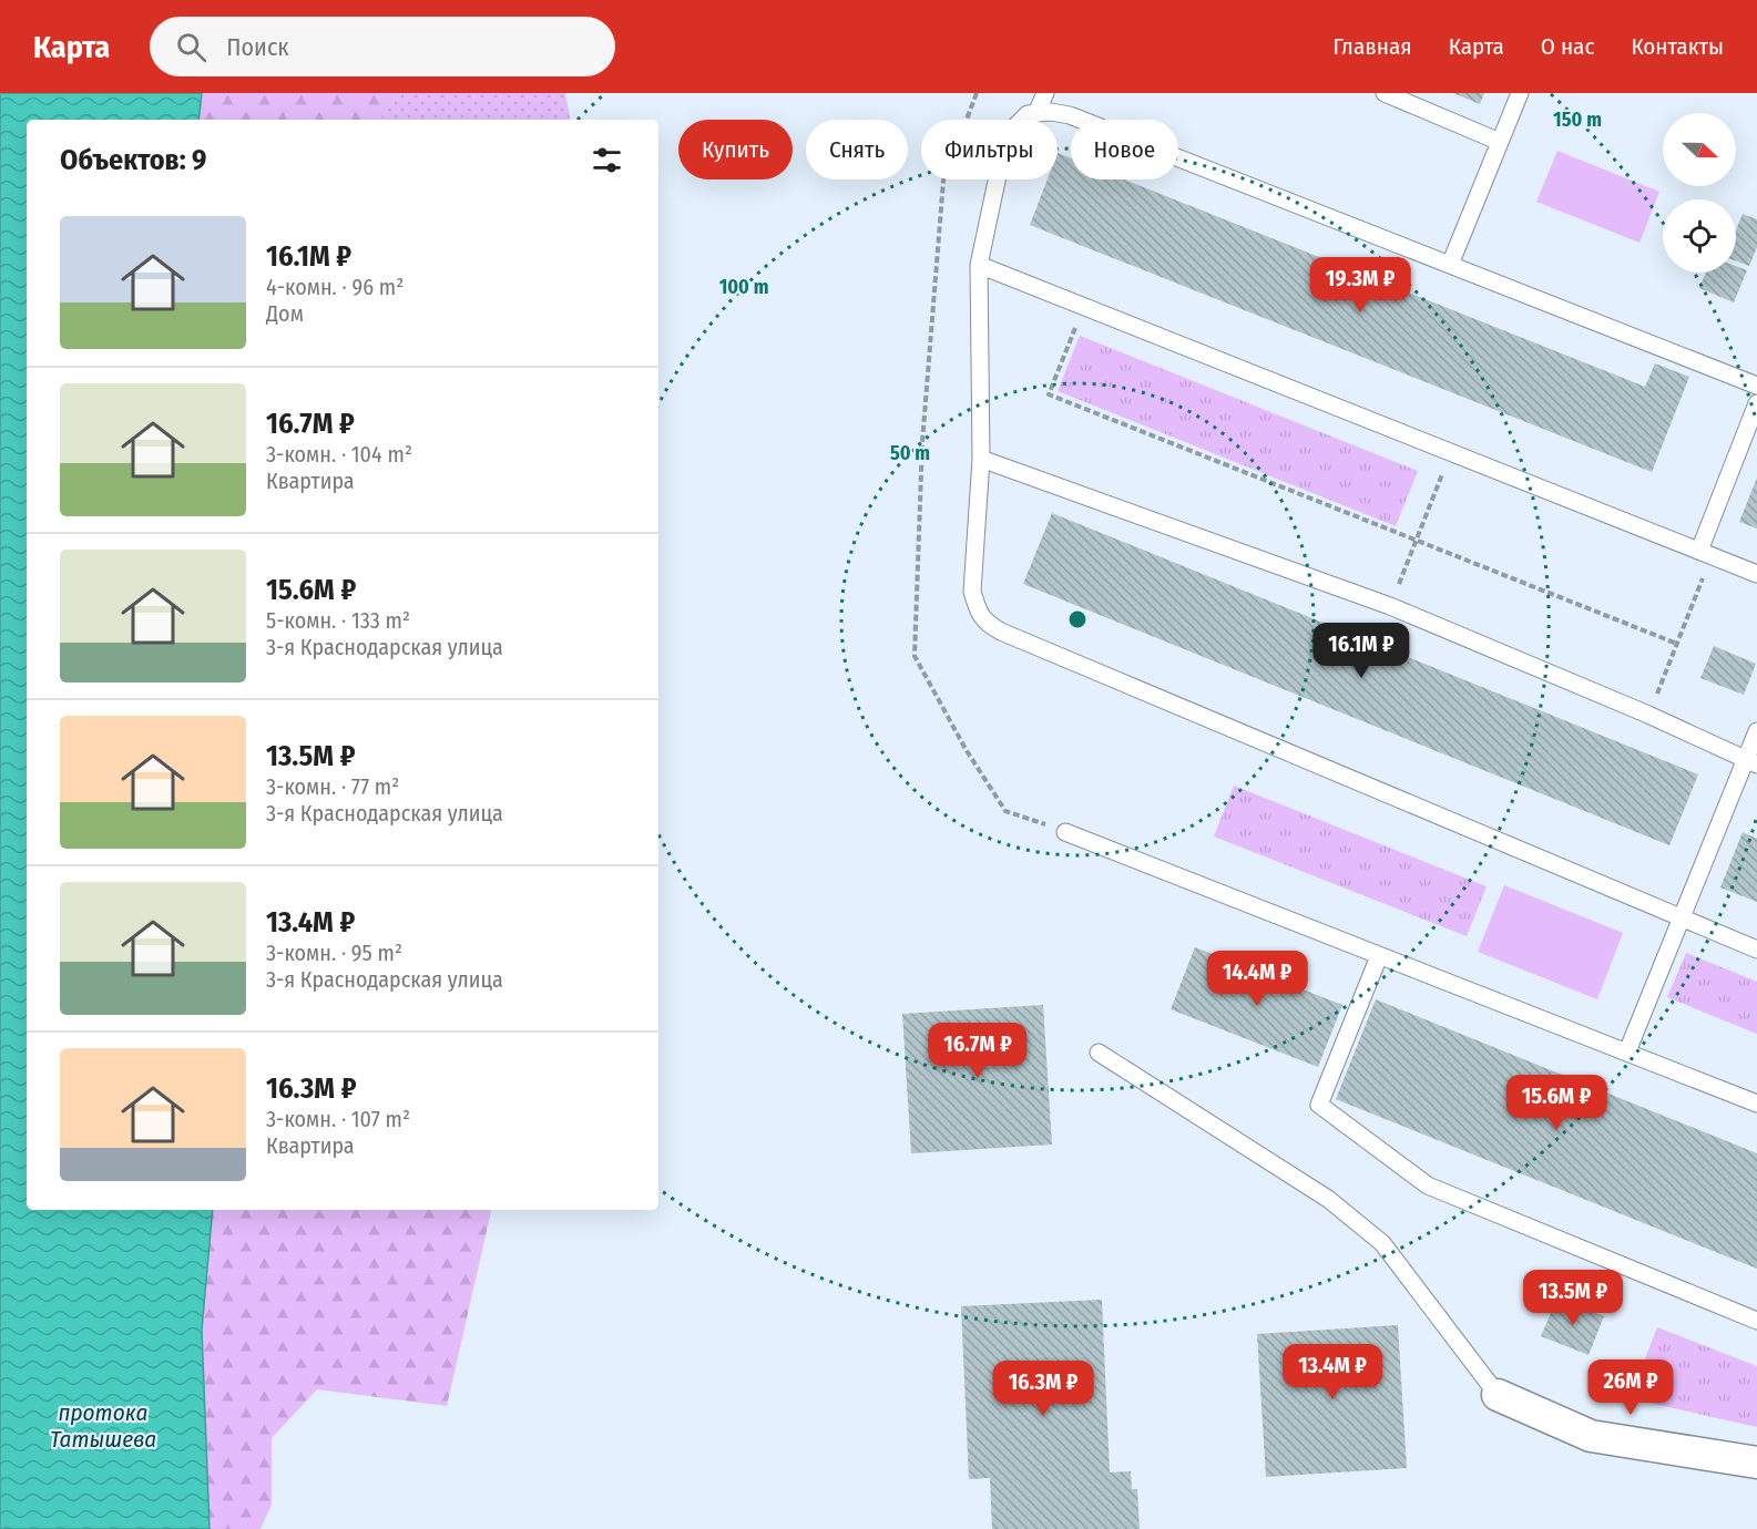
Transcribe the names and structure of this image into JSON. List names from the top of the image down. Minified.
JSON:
{"water":["протока Татышева"],"north":"right","page":{"header":"Карта","search":"Поиск","nav":["Главная","Карта","О нас","Контакты"],"chip":["Купить","Снять","Фильтры","Новое"],"heading":"Объектов: 9","list":[{"name":"16.1M ₽","note":"4-комн. · 96 m² · Дом"},{"name":"16.7M ₽","note":"3-комн. · 104 m² · Квартира"},{"name":"15.6M ₽","note":"5-комн. · 133 m² · 3-я Краснодарская улица"},{"name":"13.5M ₽","note":"3-комн. · 77 m² · 3-я Краснодарская улица"},{"name":"13.4M ₽","note":"3-комн. · 95 m² · 3-я Краснодарская улица"},{"name":"16.3M ₽","note":"3-комн. · 107 m² · Квартира"}],"price":["19.3M ₽","16.1M ₽","14.4M ₽","16.7M ₽","15.6M ₽","13.5M ₽","13.4M ₽","26M ₽","16.3M ₽"]},"rings":["150 m","100 m","50 m"]}
